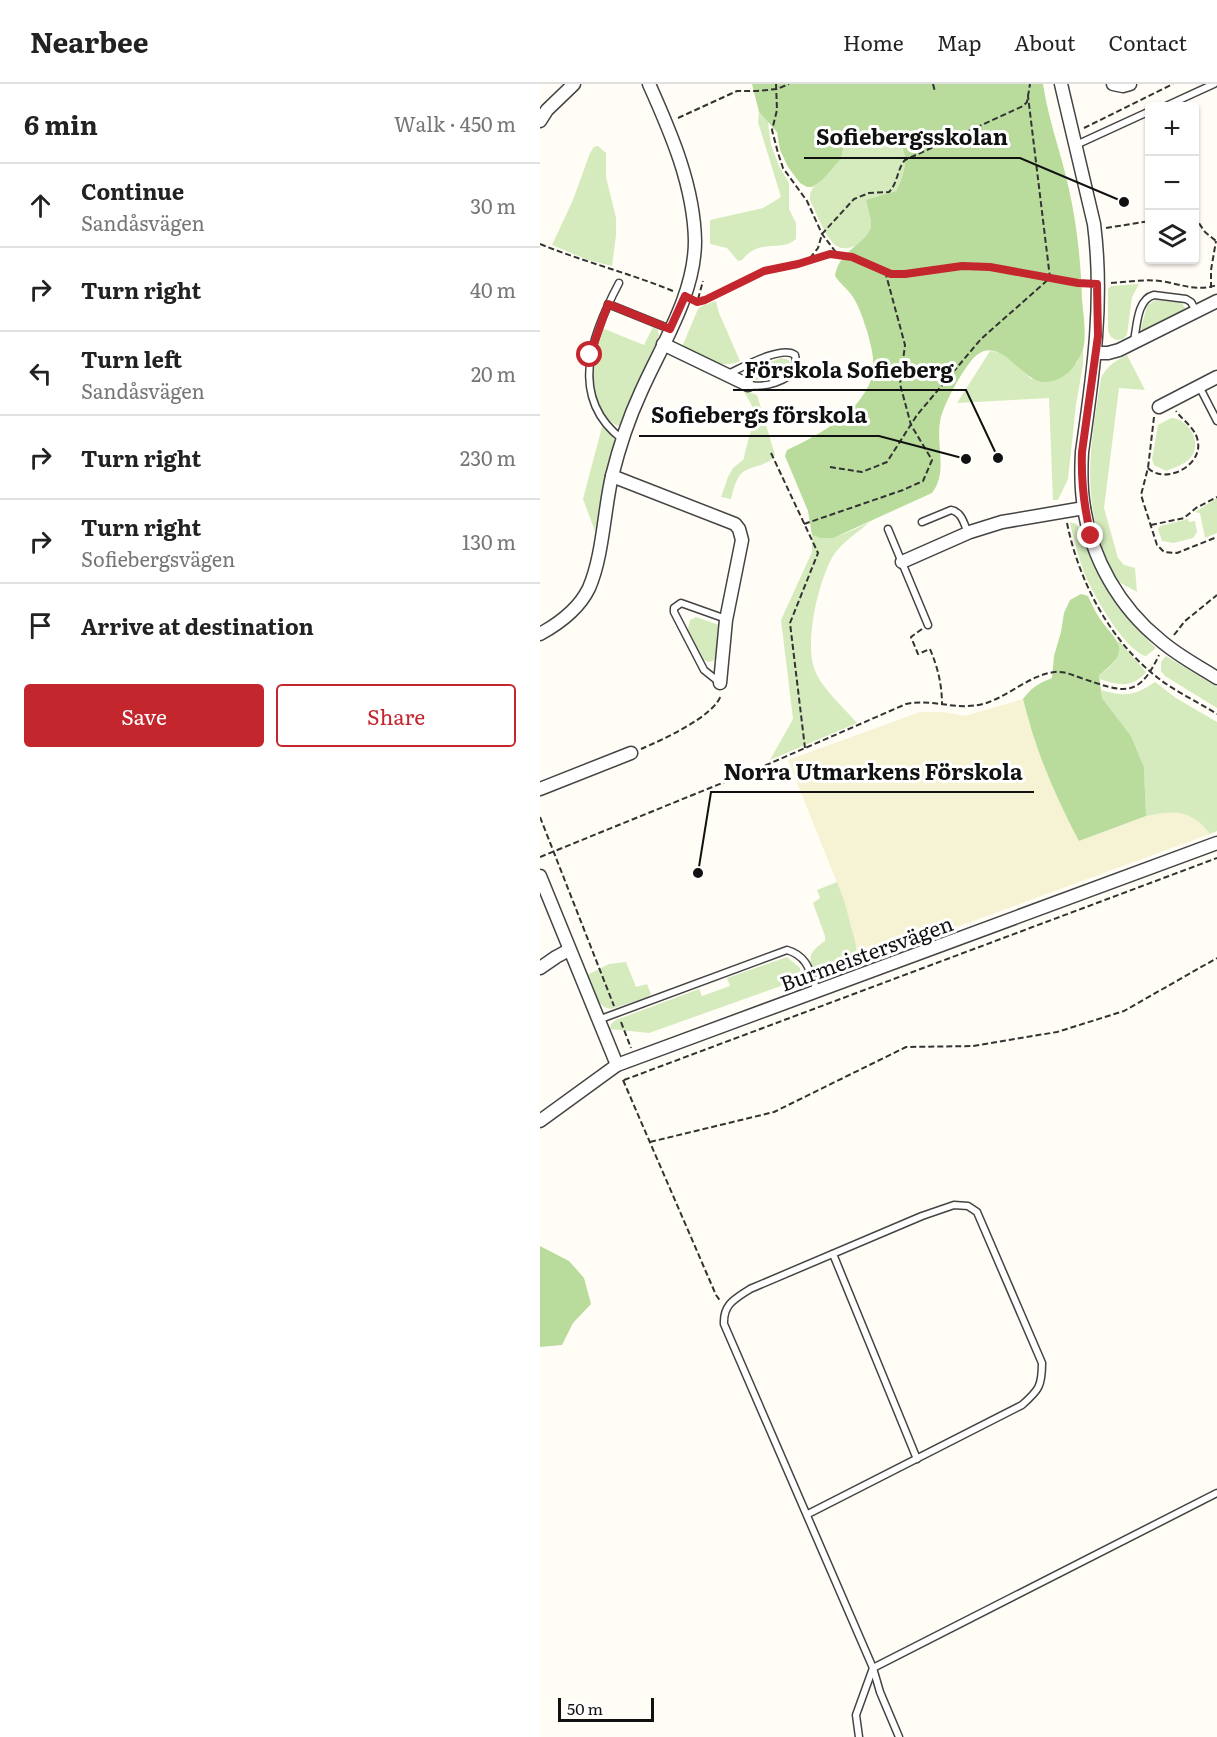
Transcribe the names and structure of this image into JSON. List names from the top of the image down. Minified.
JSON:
{"streets":{"street":["Burmeistersvägen"]},"places":["Sofiebergsskolan","Förskola Sofieberg","Sofiebergs förskola","Norra Utmarkens Förskola"],"scale_bar":"50 m","page":{"header":"Nearbee","nav":["Home","Map","About","Contact"],"heading":["6 min","Walk · 450 m"],"map_buttons":["+","−"],"list":[["Continue","Sandåsvägen","30 m"],["Turn right","40 m"],["Turn left","Sandåsvägen","20 m"],["Turn right","230 m"],["Turn right","Sofiebergsvägen","130 m"],"Arrive at destination"],"buttons":["Save","Share"],"scale":"50 m"}}
